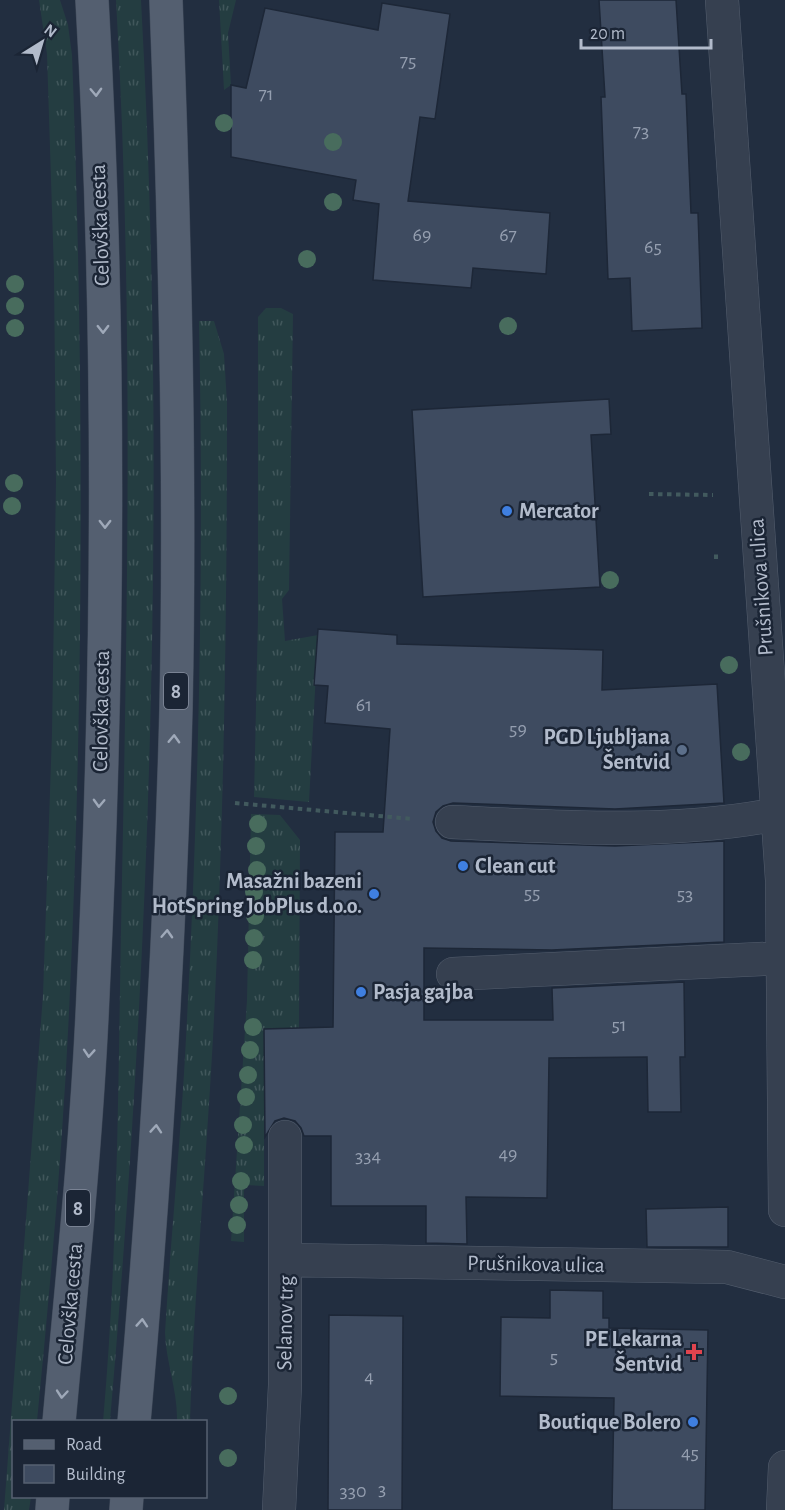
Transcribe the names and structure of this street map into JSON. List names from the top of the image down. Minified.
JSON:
{"streets":{"main road":["Celovška cesta","8"],"street":["Prušnikova ulica","Selanov trg"]},"crossings":[["Prušnikova ulica","Selanov trg"]],"places":{"other":["Mercator","PGD Ljubljana Šentvid","Clean cut","Masažni bazeni HotSpring JobPlus d.o.o.","Pasja gajba","Boutique Bolero"],"health":["PE Lekarna Šentvid"]},"house_numbers":["75","71","73","69","67","65","61","59","55","53","51","49","334","5","4","45","3","330"],"legend":["Road","Building"],"scale_bar":"20 m","north":"top right"}
